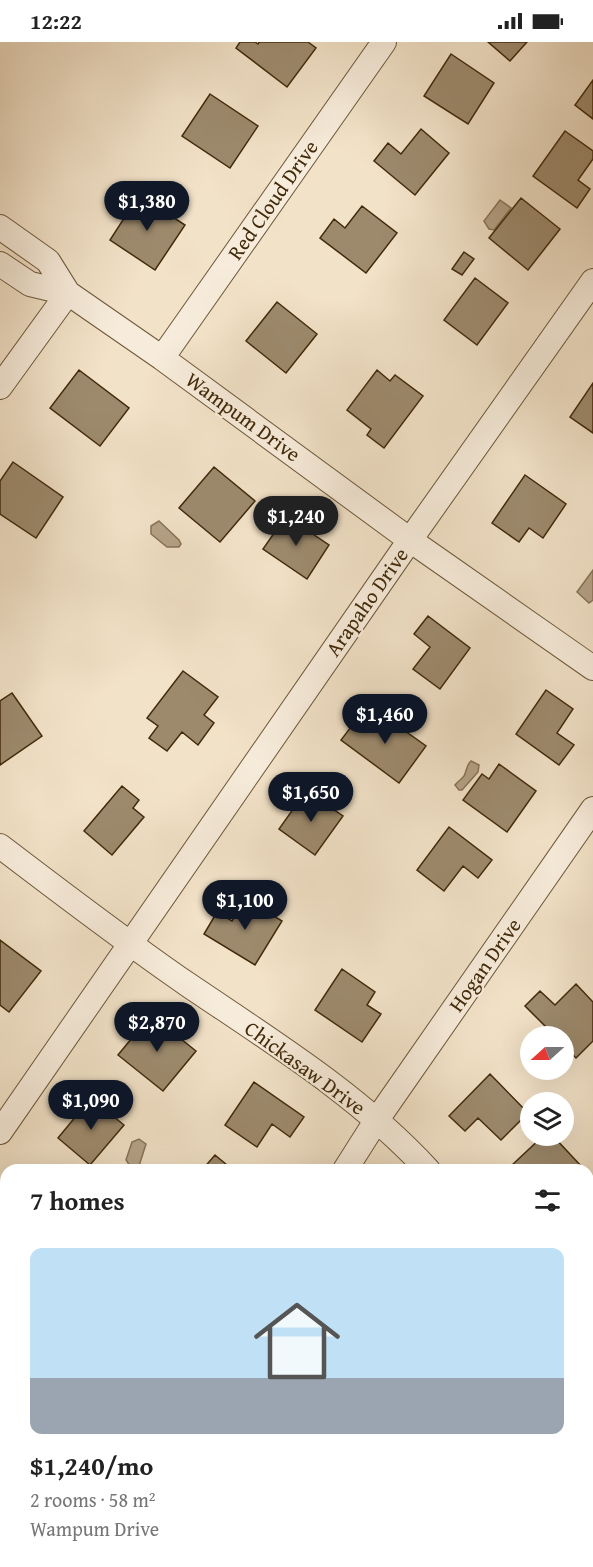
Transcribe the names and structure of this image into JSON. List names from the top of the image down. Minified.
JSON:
{"streets":{"street":["Red Cloud Drive","Wampum Drive","Arapaho Drive","Hogan Drive","Chickasaw Drive"]},"crossings":[["Red Cloud Drive","Wampum Drive"],["Wampum Drive","Arapaho Drive"],["Arapaho Drive","Chickasaw Drive"],["Hogan Drive","Chickasaw Drive"]],"north":"left","page":{"status":"12:22","price":["$1,380","$1,240","$1,460","$1,650","$1,100","$2,870","$1,090"],"heading":"7 homes","list":[{"name":"$1,240/mo","note":"2 rooms · 58 m² · Wampum Drive"}]}}
